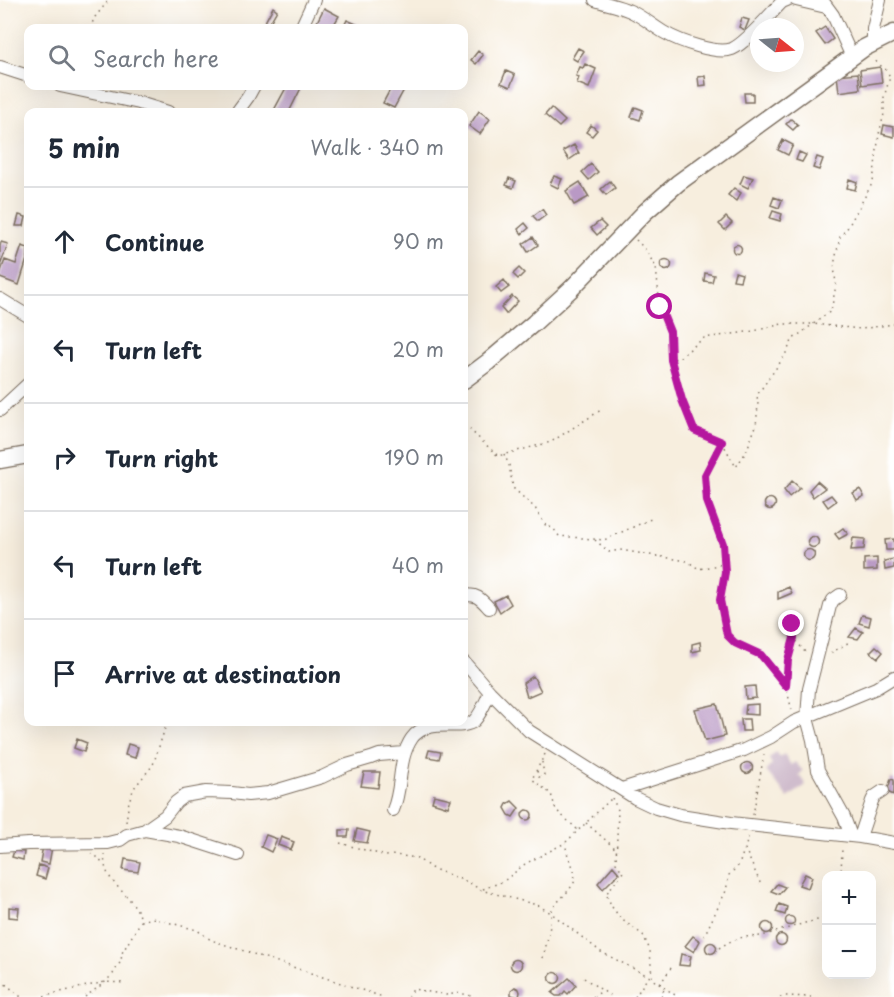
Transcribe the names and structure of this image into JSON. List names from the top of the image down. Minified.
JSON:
{"north":"right","page":{"search":"Search here","heading":["5 min","Walk · 340 m"],"list":[["Continue","90 m"],["Turn left","20 m"],["Turn right","190 m"],["Turn left","40 m"],"Arrive at destination"],"map_buttons":["+","−"]}}
